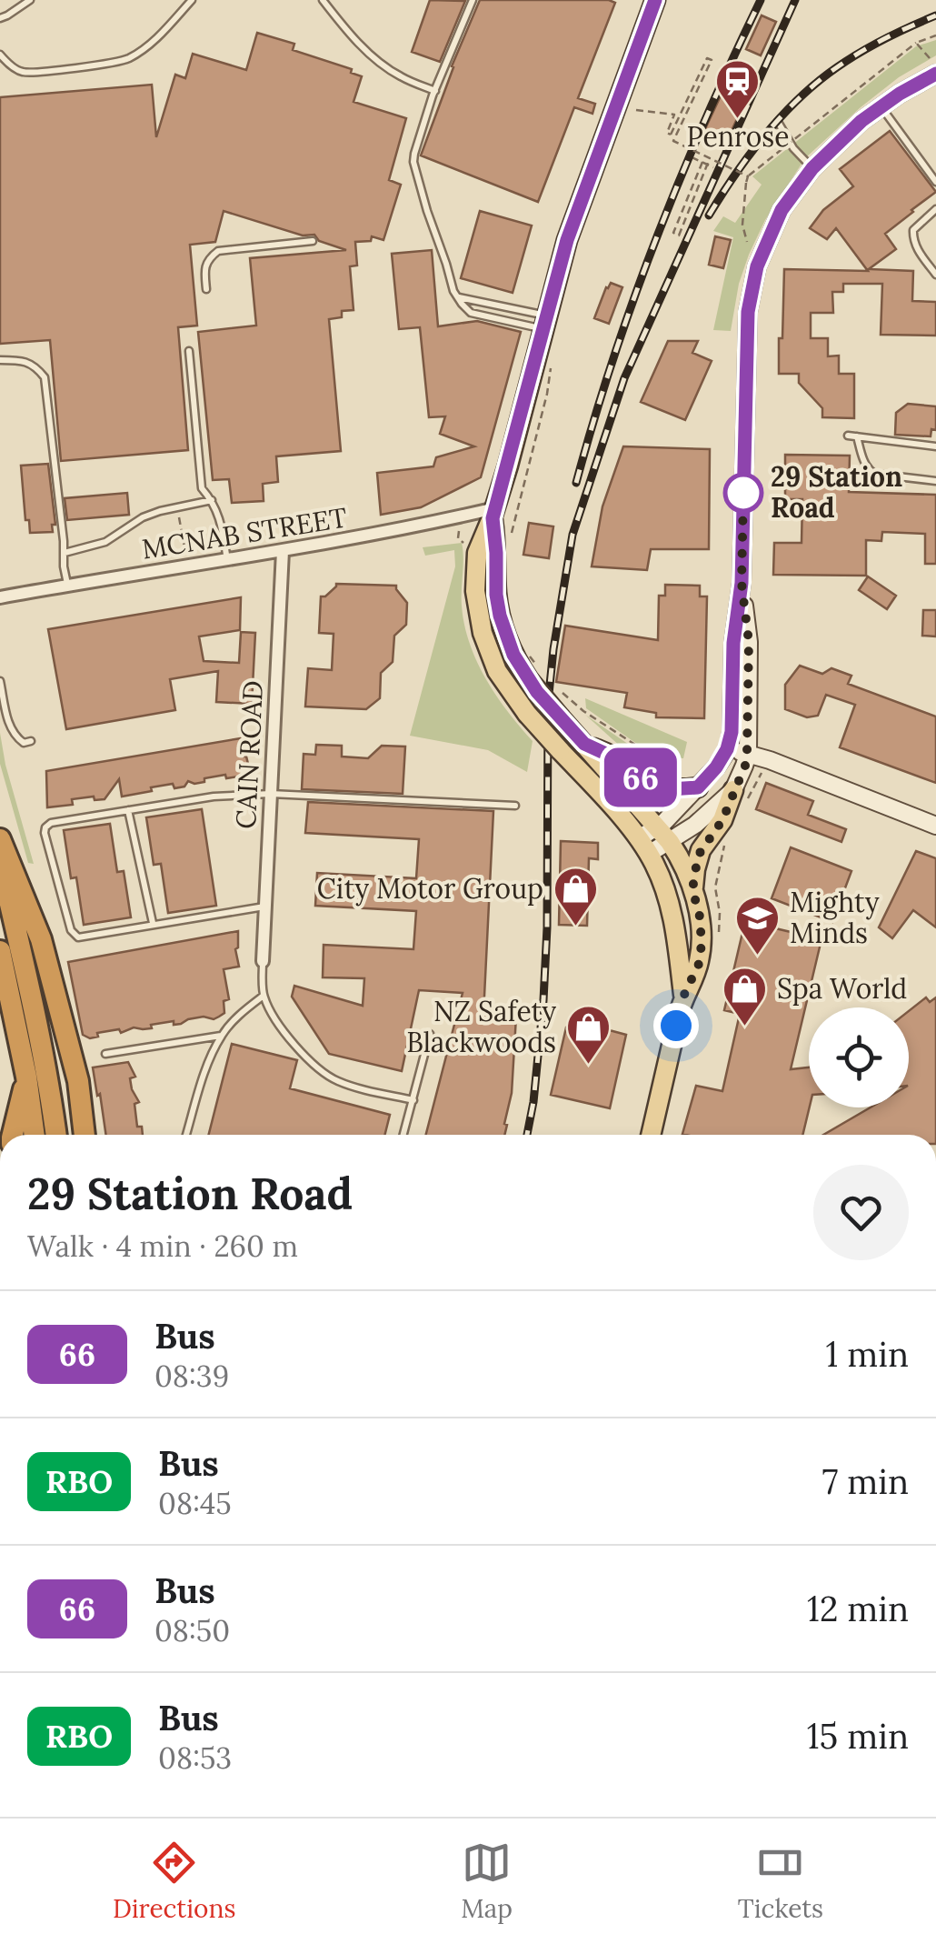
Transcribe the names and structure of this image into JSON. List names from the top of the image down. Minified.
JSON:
{"streets":{"street":["MCNAB STREET","CAIN ROAD"]},"crossings":[["MCNAB STREET","CAIN ROAD"]],"places":{"station":["Penrose"],"other":["29 Station Road"],"shop":["City Motor Group","Spa World","NZ Safety Blackwoods"],"school or university":["Mighty Minds"]},"lines":["bus line 66"],"page":{"on_map":"66","heading":["29 Station Road","Walk · 4 min · 260 m"],"list":[{"mark":"66","name":"Bus","note":"08:39","value":"1 min"},{"mark":"RBO","name":"Bus","note":"08:45","value":"7 min"},{"mark":"66","name":"Bus","note":"08:50","value":"12 min"},{"mark":"RBO","name":"Bus","note":"08:53","value":"15 min"}],"tabs":["Directions","Map","Tickets"]}}
